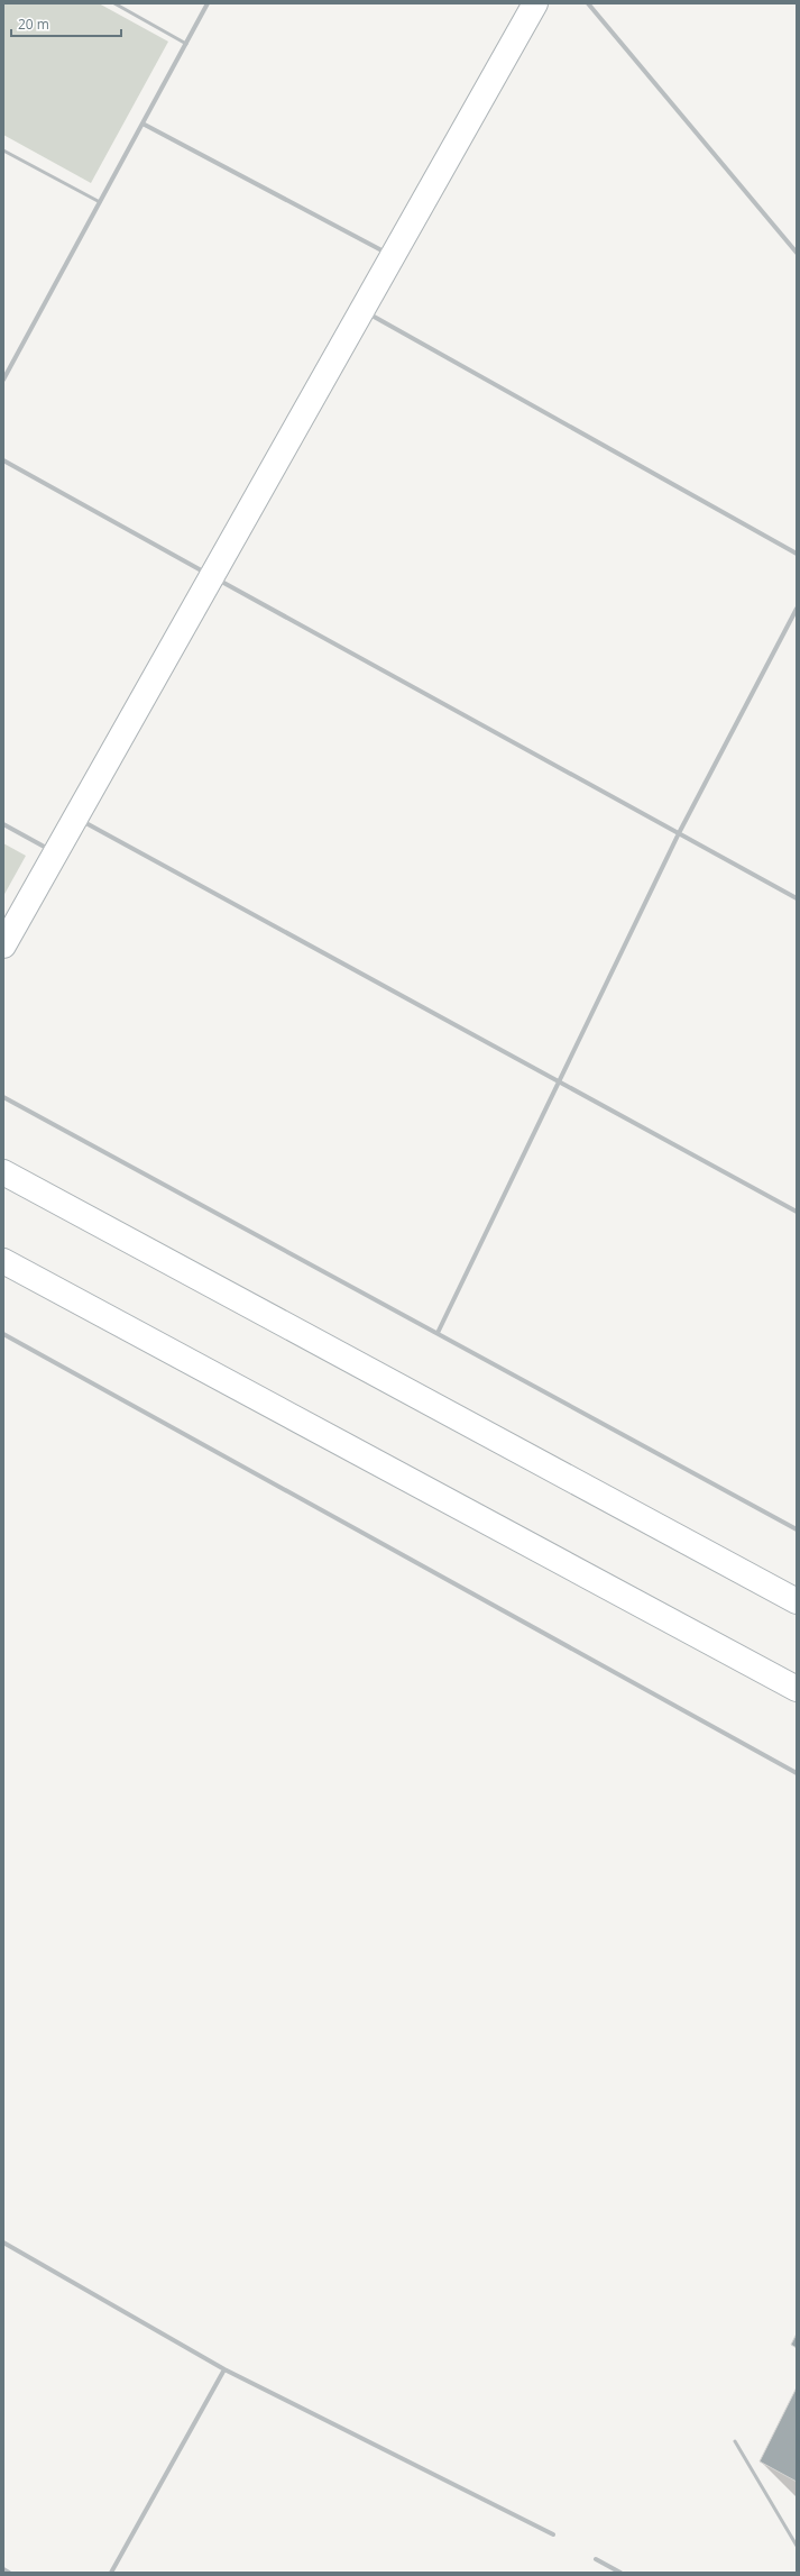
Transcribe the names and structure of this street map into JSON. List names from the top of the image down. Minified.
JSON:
{"scale_bar":"20 m"}
